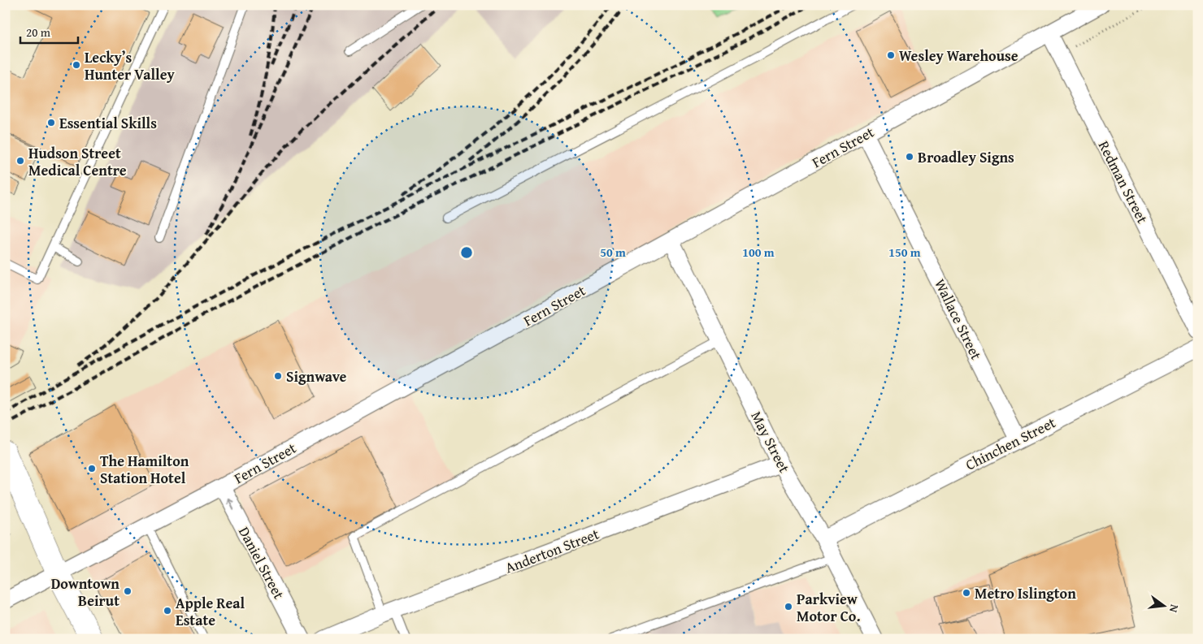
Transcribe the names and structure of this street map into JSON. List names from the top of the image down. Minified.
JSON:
{"streets":{"street":["Fern Street","Redman Street","Wallace Street","May Street","Chinchen Street","Anderton Street","Daniel Street"]},"crossings":[["Fern Street","Redman Street"],["Fern Street","Wallace Street"],["Fern Street","May Street"],["Fern Street","Daniel Street"],["Wallace Street","Chinchen Street"],["May Street","Chinchen Street"],["May Street","Anderton Street"]],"one_way":["Daniel Street"],"places":["Wesley Warehouse","Lecky’s Hunter Valley","Essential Skills","Broadley Signs","Hudson Street Medical Centre","Signwave","The Hamilton Station Hotel","Downtown Beirut","Metro Islington","Parkview Motor Co.","Apple Real Estate"],"scale_bar":"20 m","north":"right","rings":["50 m","100 m","150 m"]}
